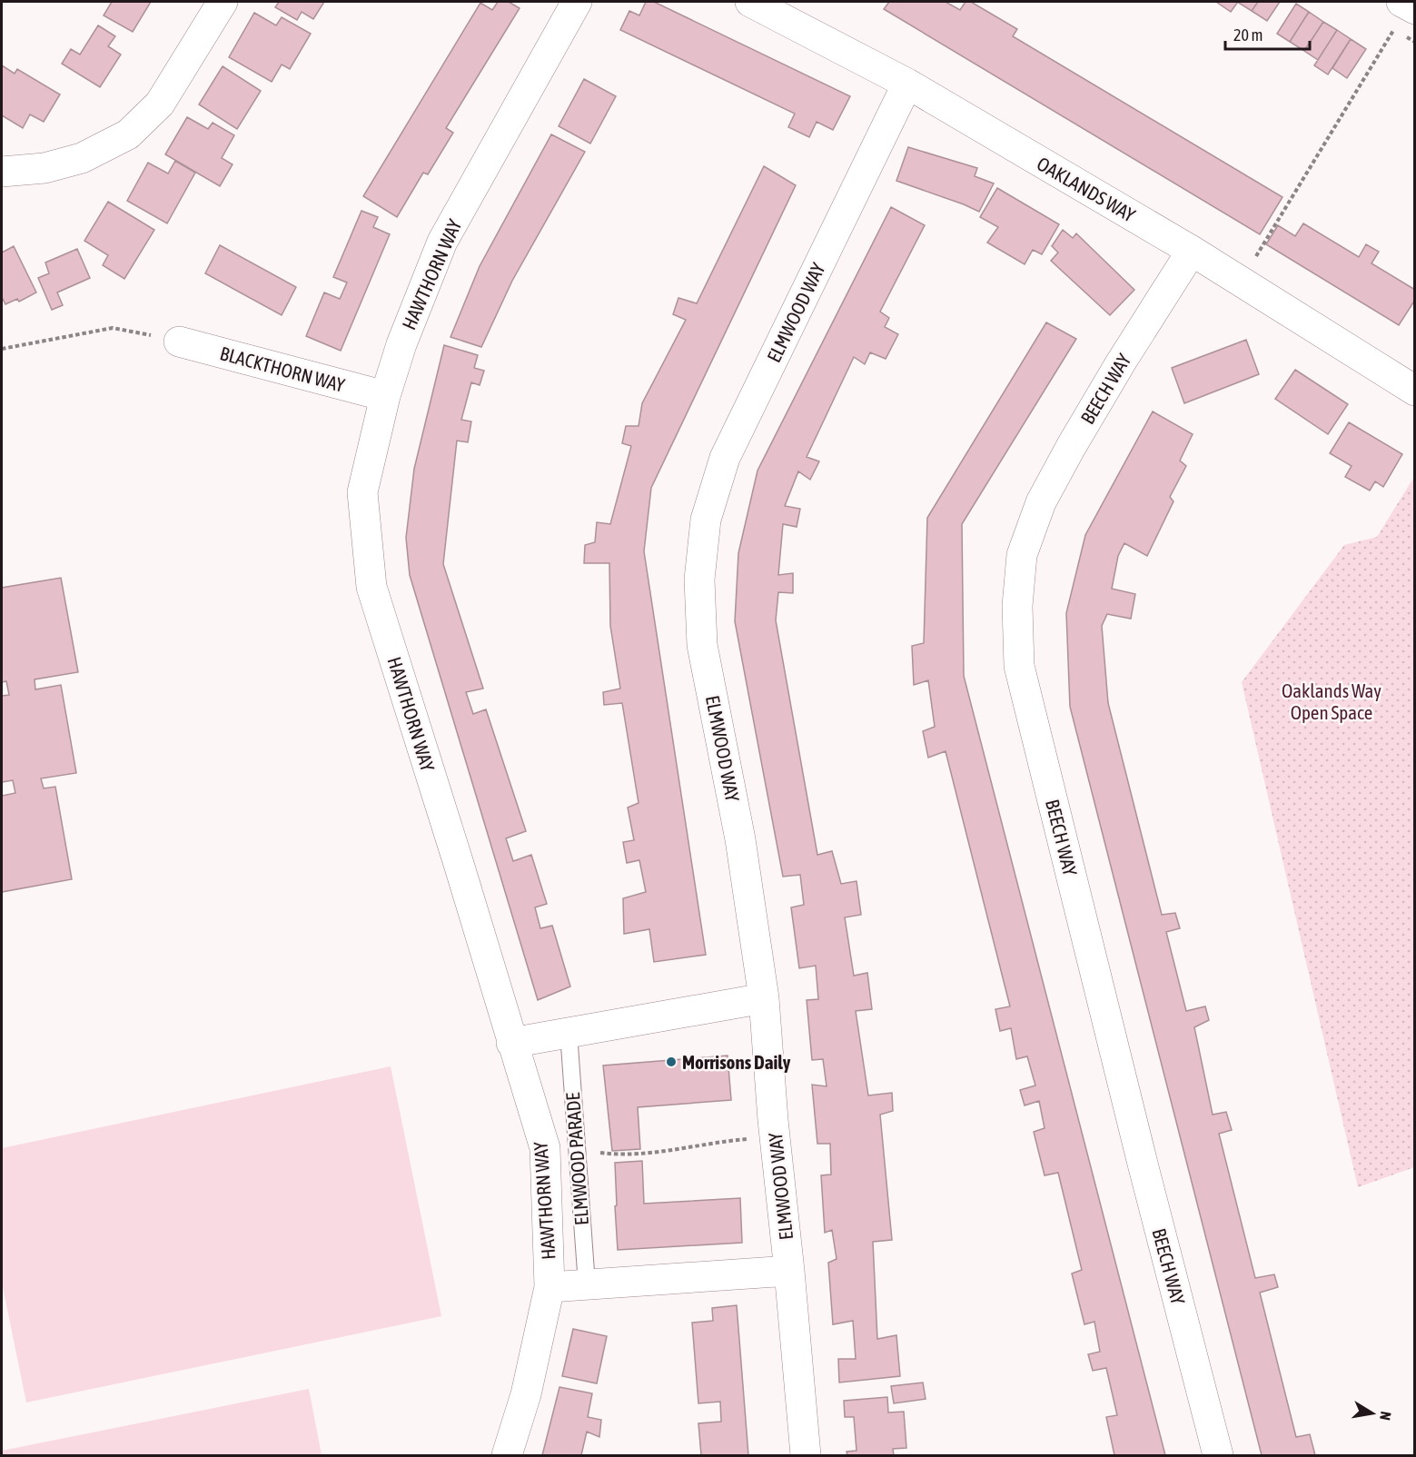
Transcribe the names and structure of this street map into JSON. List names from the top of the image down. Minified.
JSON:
{"streets":{"street":["OAKLANDS WAY","HAWTHORN WAY","ELMWOOD WAY","BLACKTHORN WAY","BEECH WAY"],"lane":["ELMWOOD PARADE"]},"crossings":[["OAKLANDS WAY","ELMWOOD WAY"],["OAKLANDS WAY","BEECH WAY"],["HAWTHORN WAY","BLACKTHORN WAY"]],"parks":["Oaklands Way Open Space"],"places":["Morrisons Daily"],"scale_bar":"20 m","north":"right"}
